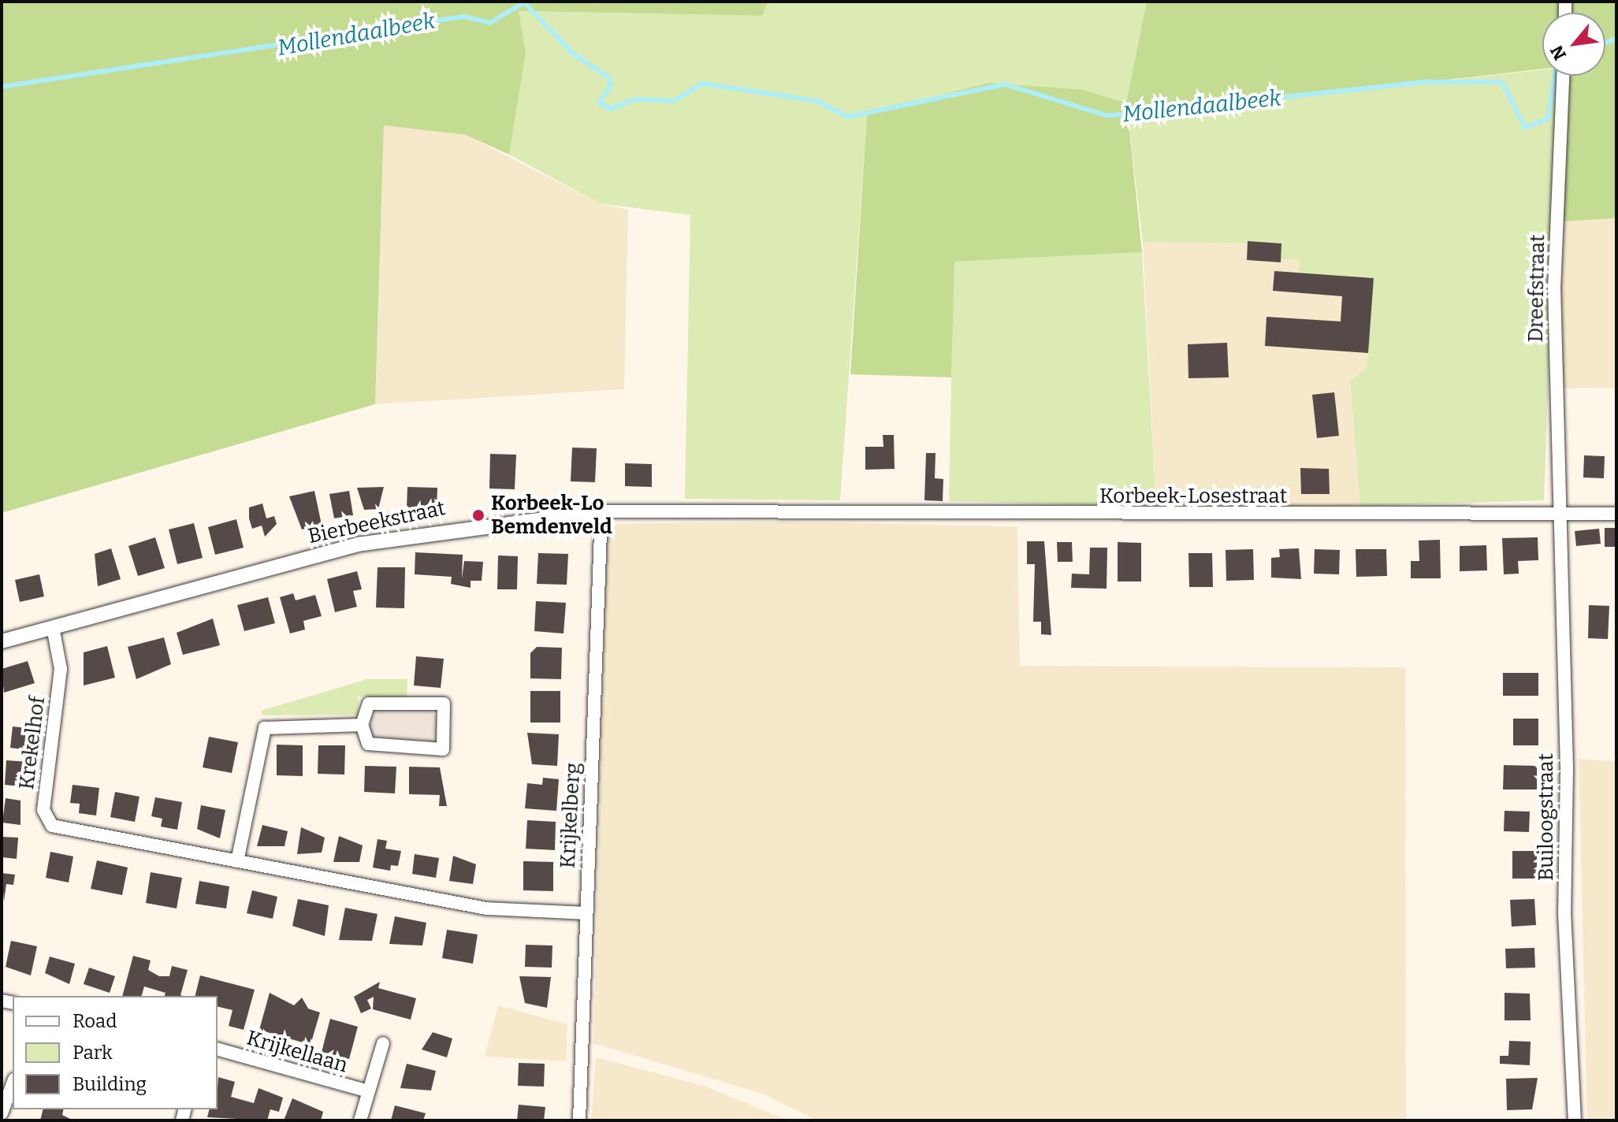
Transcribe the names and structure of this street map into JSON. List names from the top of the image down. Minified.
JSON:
{"streets":{"street":["Dreefstraat","Korbeek-Losestraat","Bierbeekstraat","Krekelhof","Krijkelberg","Builoogstraat","Krijkellaan"]},"crossings":[["Dreefstraat","Korbeek-Losestraat"],["Dreefstraat","Builoogstraat"],["Korbeek-Losestraat","Bierbeekstraat"],["Korbeek-Losestraat","Builoogstraat"],["Bierbeekstraat","Krekelhof"],["Bierbeekstraat","Krijkelberg"],["Krekelhof","Krijkelberg"]],"water":["Mollendaalbeek"],"places":["Korbeek-Lo Bemdenveld"],"legend":["Road","Park","Building"],"north":"bottom left"}
